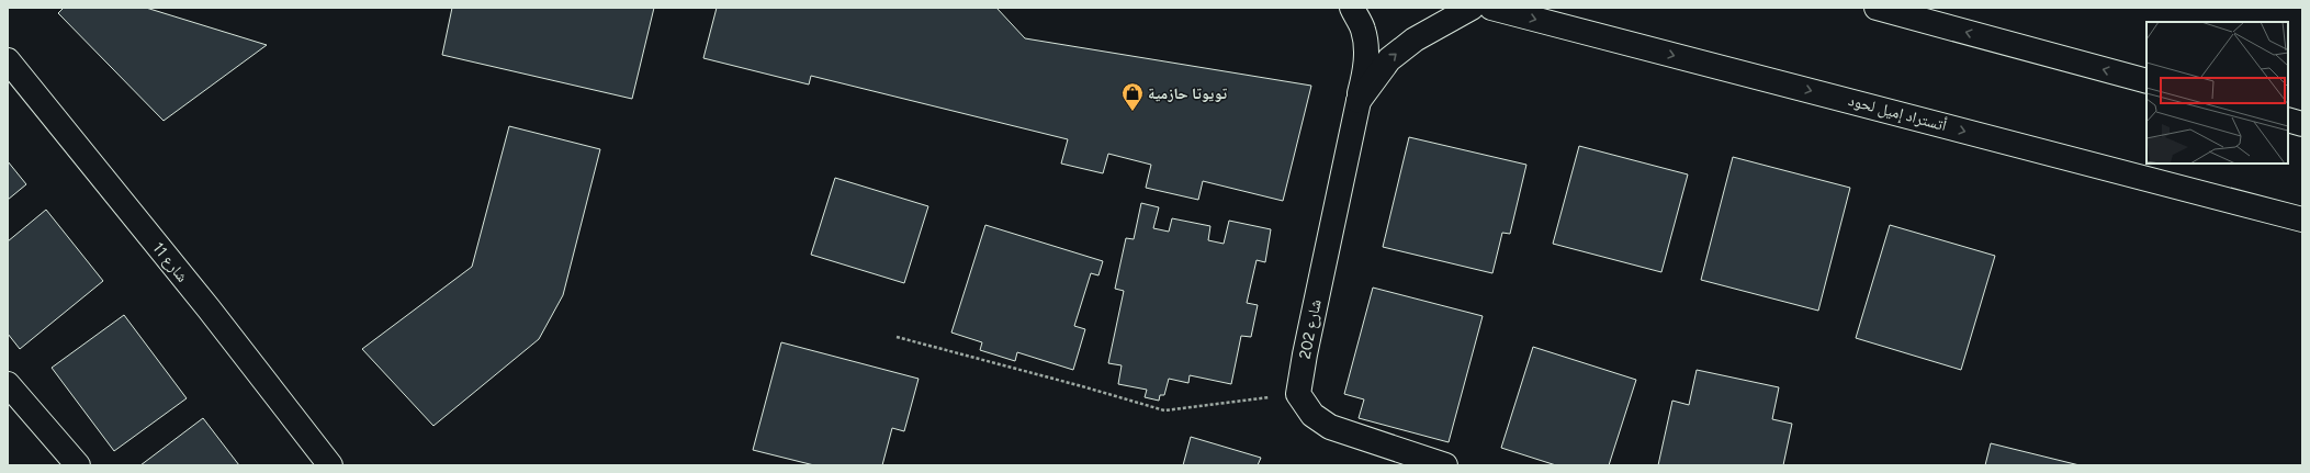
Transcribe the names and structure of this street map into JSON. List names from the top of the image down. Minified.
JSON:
{"streets":{"main road":["أتستراد إميل لحود","شارع 11","شارع 202"]},"places":{"shop":["تويوتا حازمية"]}}
